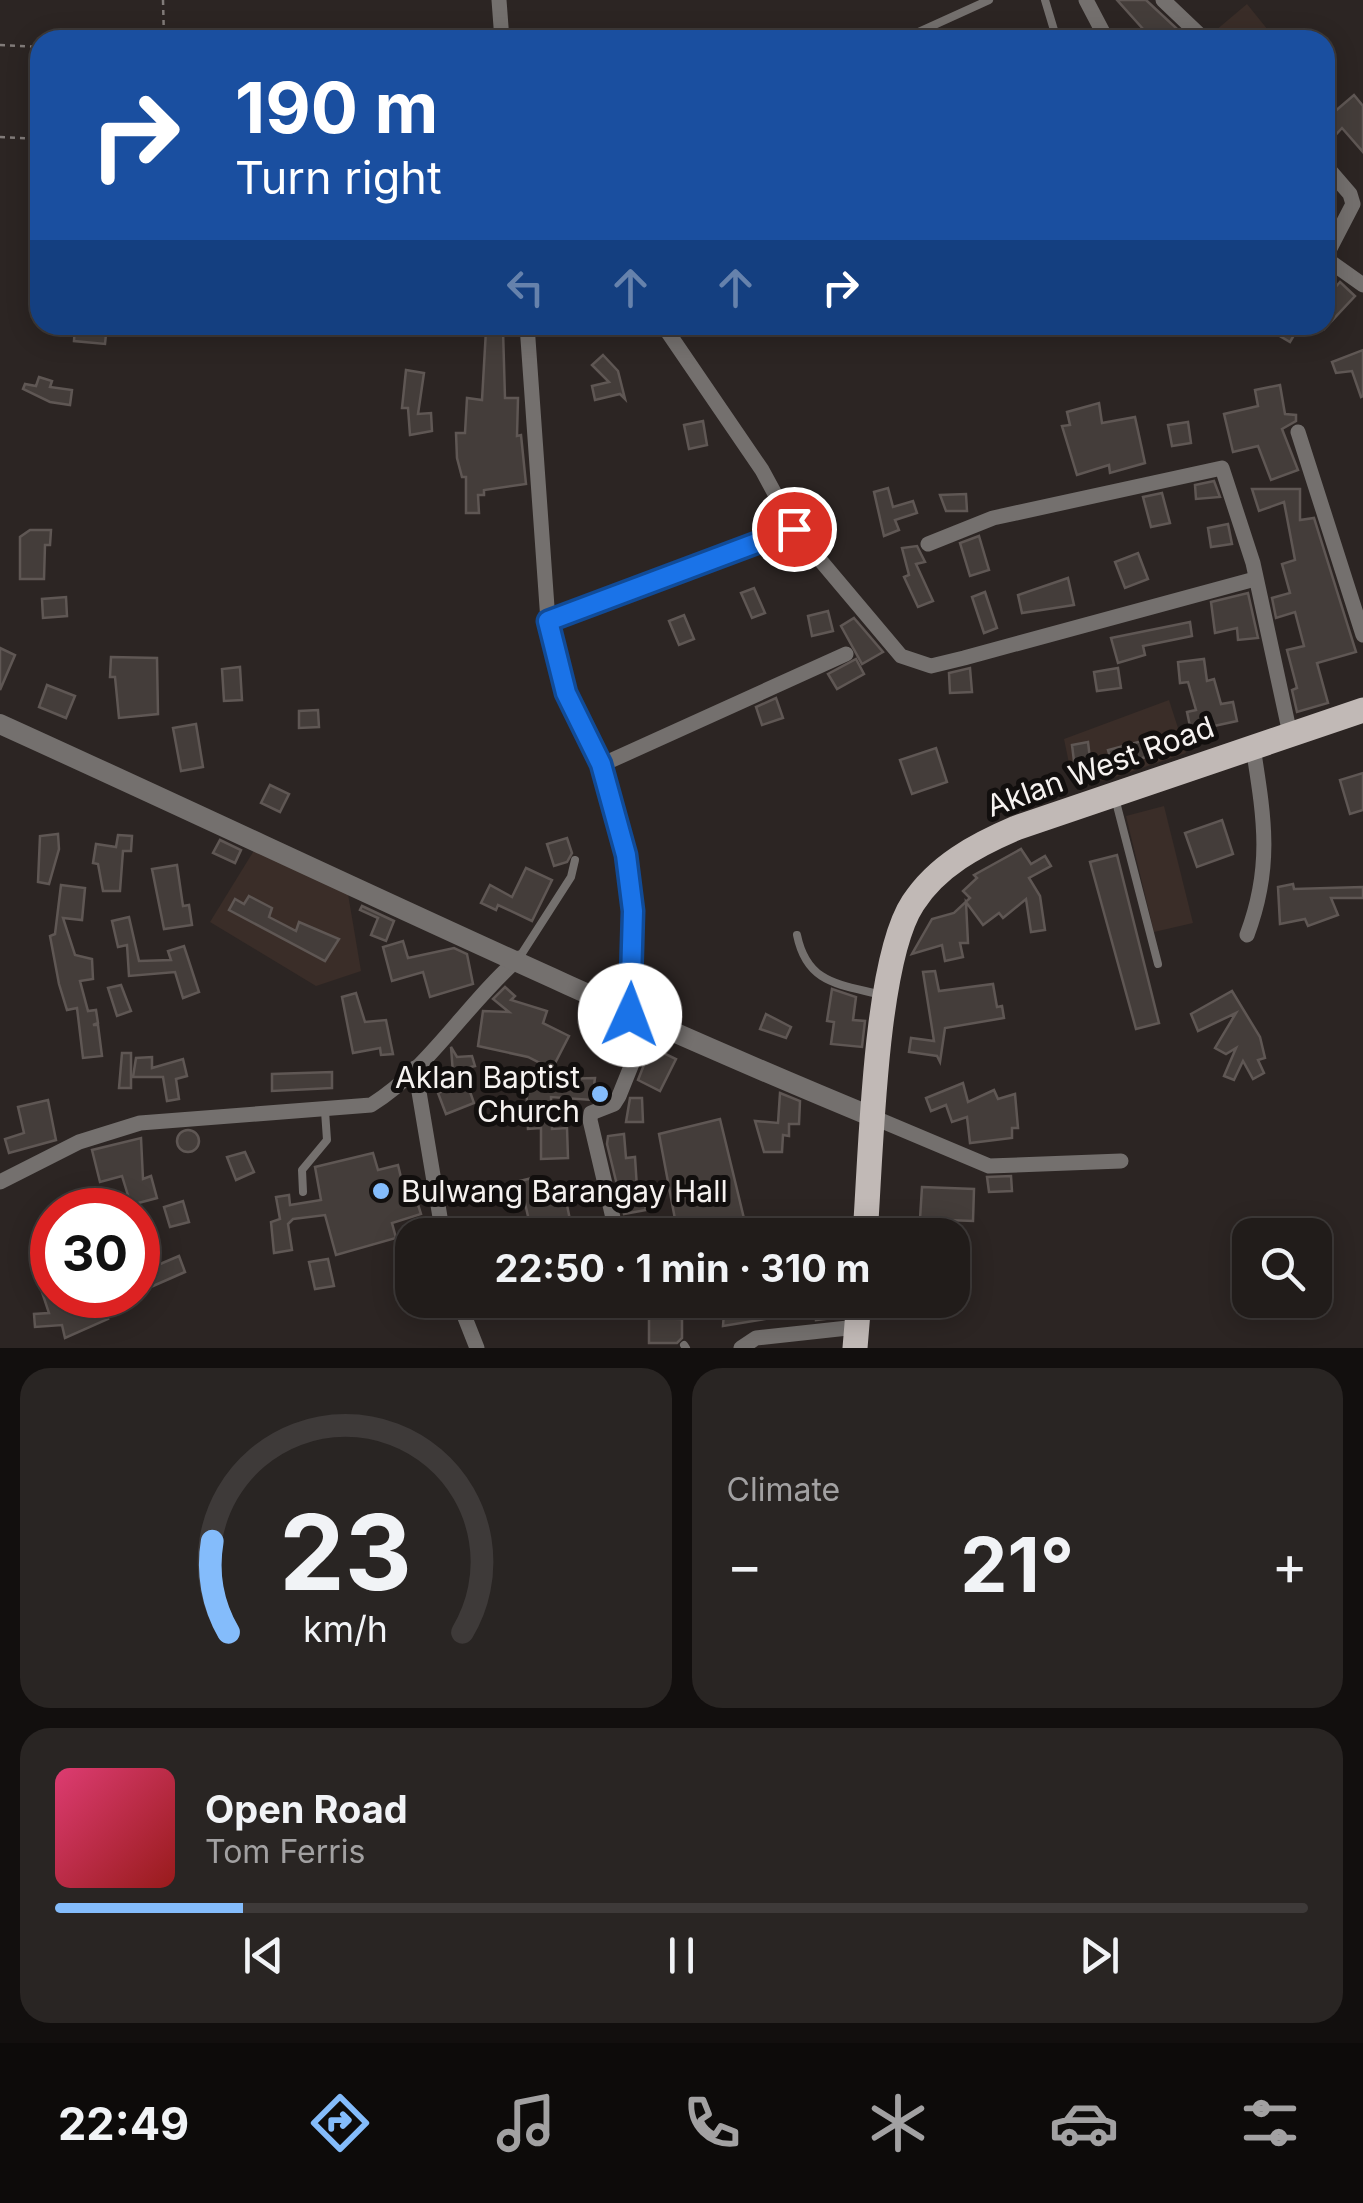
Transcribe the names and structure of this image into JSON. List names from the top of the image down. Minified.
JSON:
{"streets":{"main road":["Aklan West Road"]},"places":["Aklan Baptist Church","Bulwang Barangay Hall"],"page":{"turn":["190 m","Turn right"],"limit":"30","trip":"22:50 · 1 min · 310 m","tile":"Climate","heat":["−","21°","+"],"song":["Open Road","Tom Ferris"],"tabs":"22:49","gauge":["23","km/h"]}}
